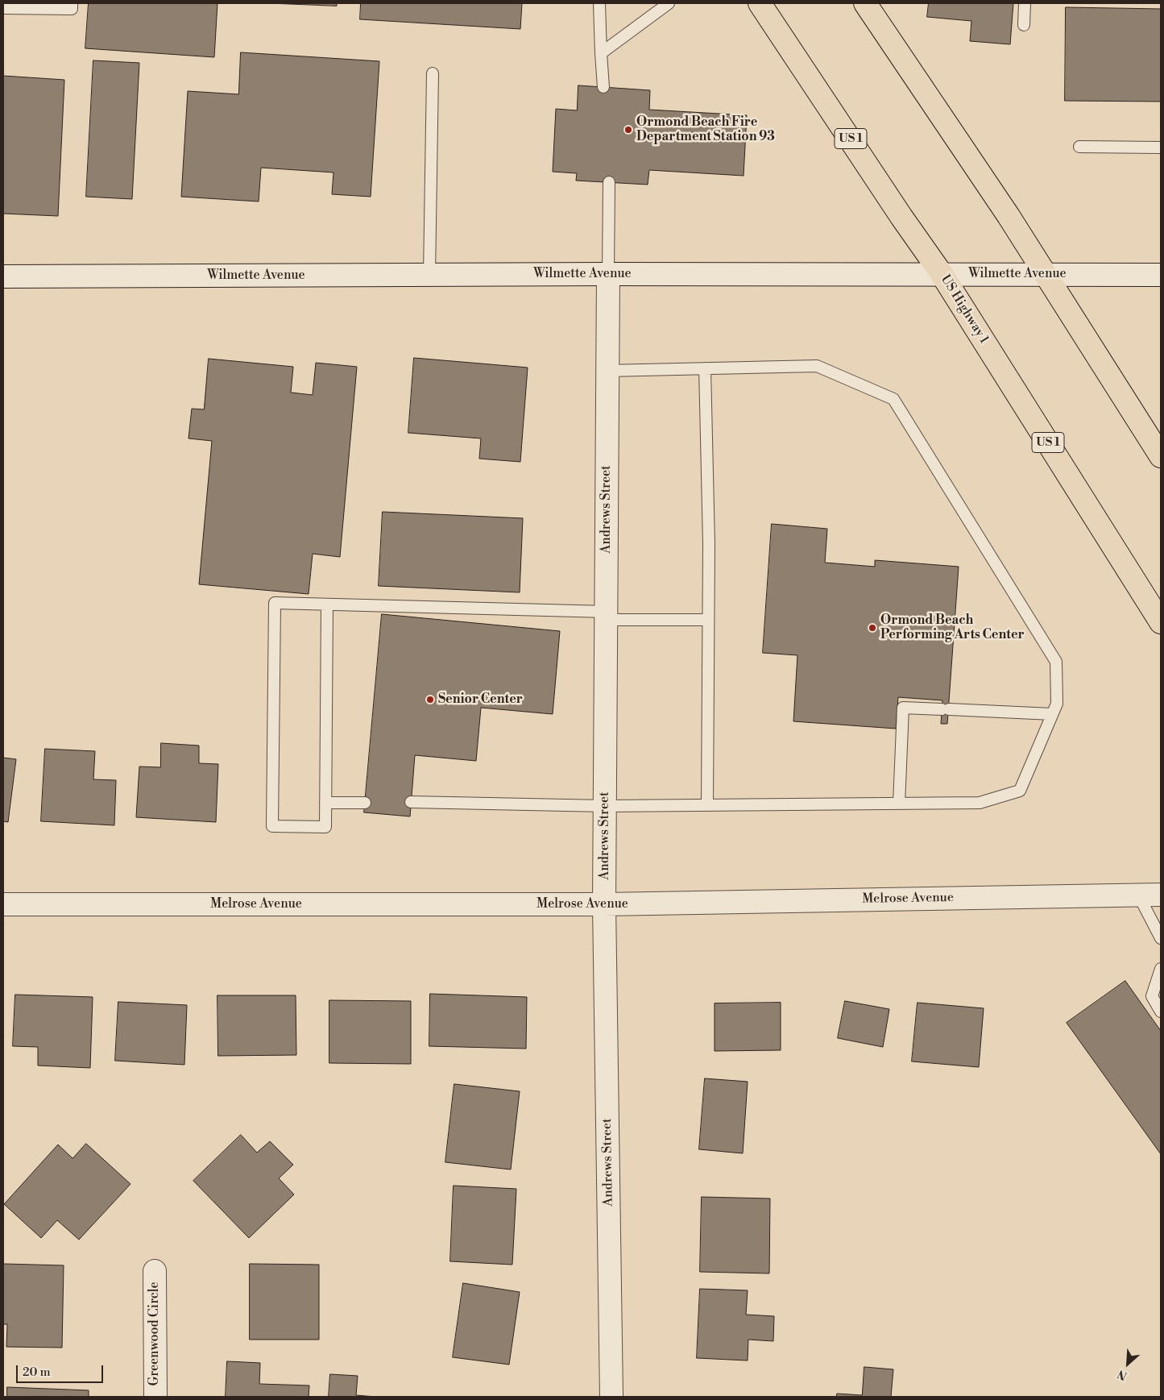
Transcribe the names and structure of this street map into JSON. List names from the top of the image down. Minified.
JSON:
{"streets":{"main road":["US 1","US Highway 1"],"street":["Wilmette Avenue","Andrews Street","Melrose Avenue","Greenwood Circle"]},"crossings":[["Wilmette Avenue","US Highway 1"],["Wilmette Avenue","Andrews Street"],["Andrews Street","Melrose Avenue"]],"places":["Ormond Beach Fire Department Station 93","Ormond Beach Performing Arts Center","Senior Center"],"scale_bar":"20 m","north":"bottom left"}
